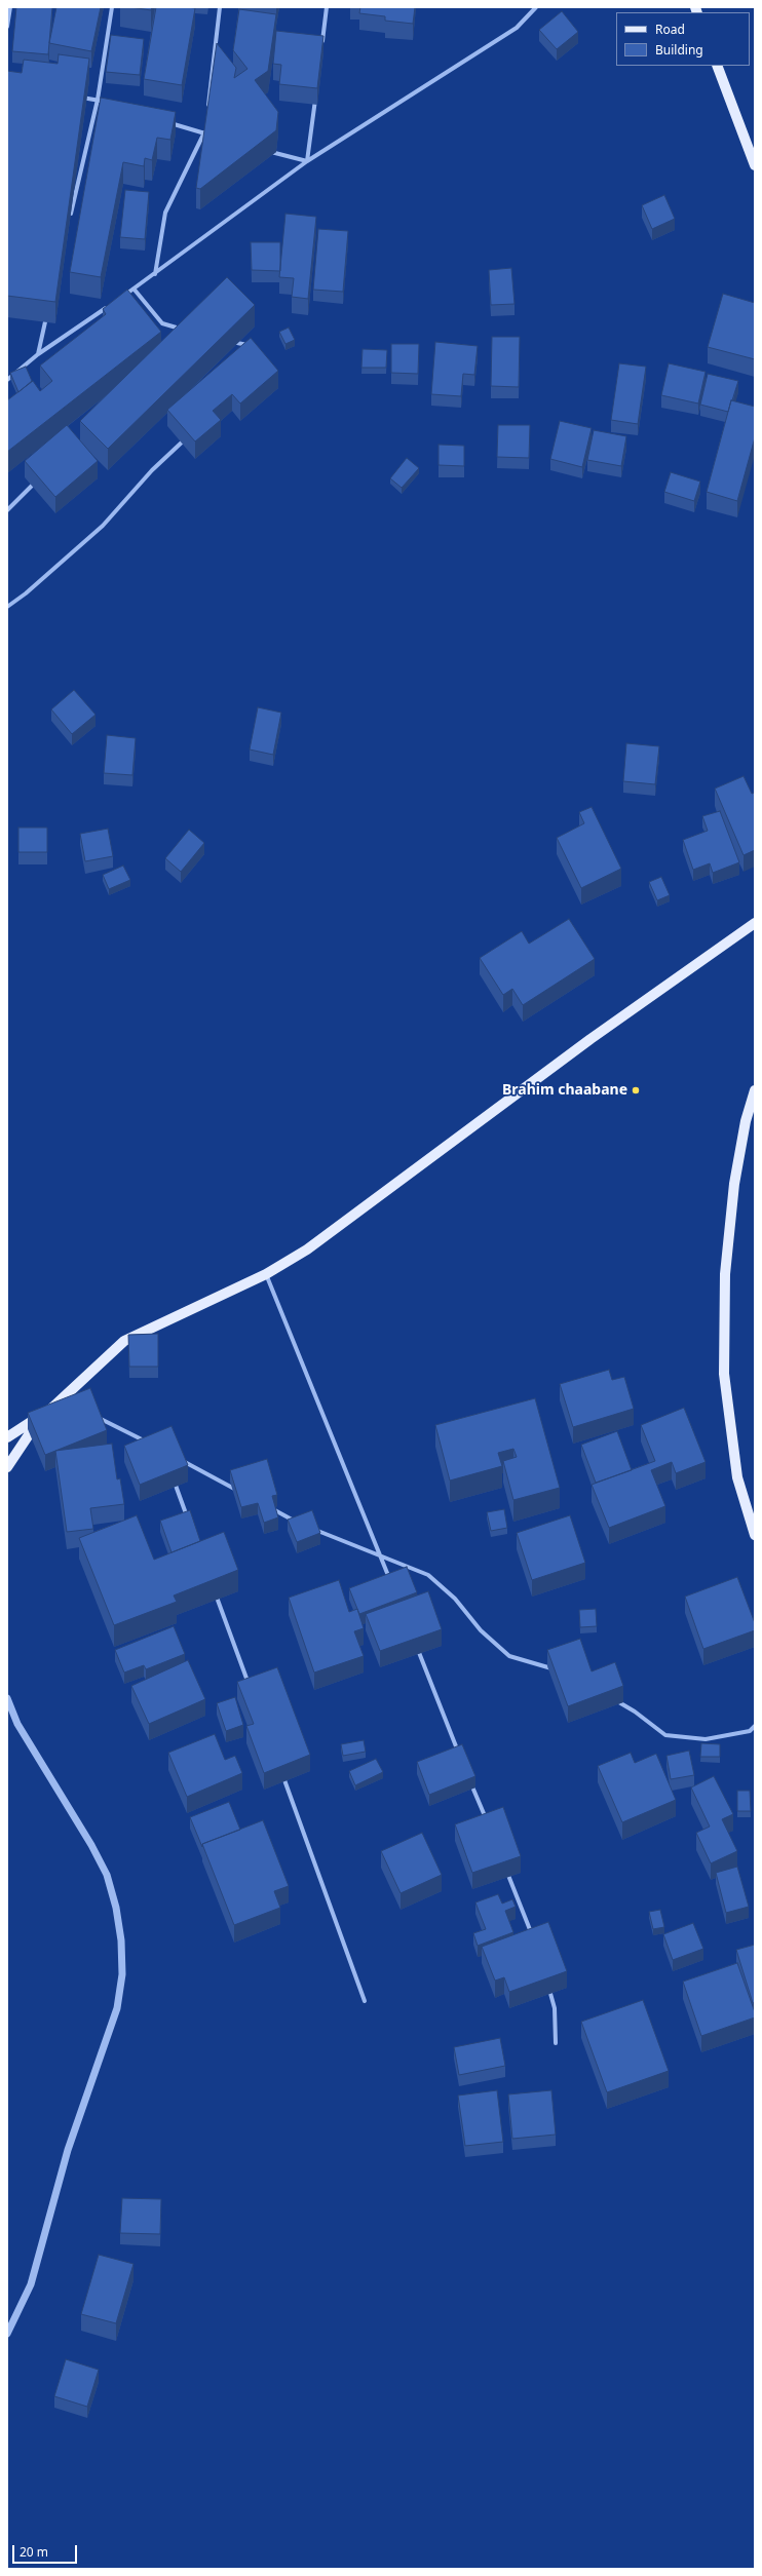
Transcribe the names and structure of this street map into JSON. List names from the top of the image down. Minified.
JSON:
{"places":["Brahim chaabane"],"legend":["Road","Building"],"scale_bar":"20 m"}
